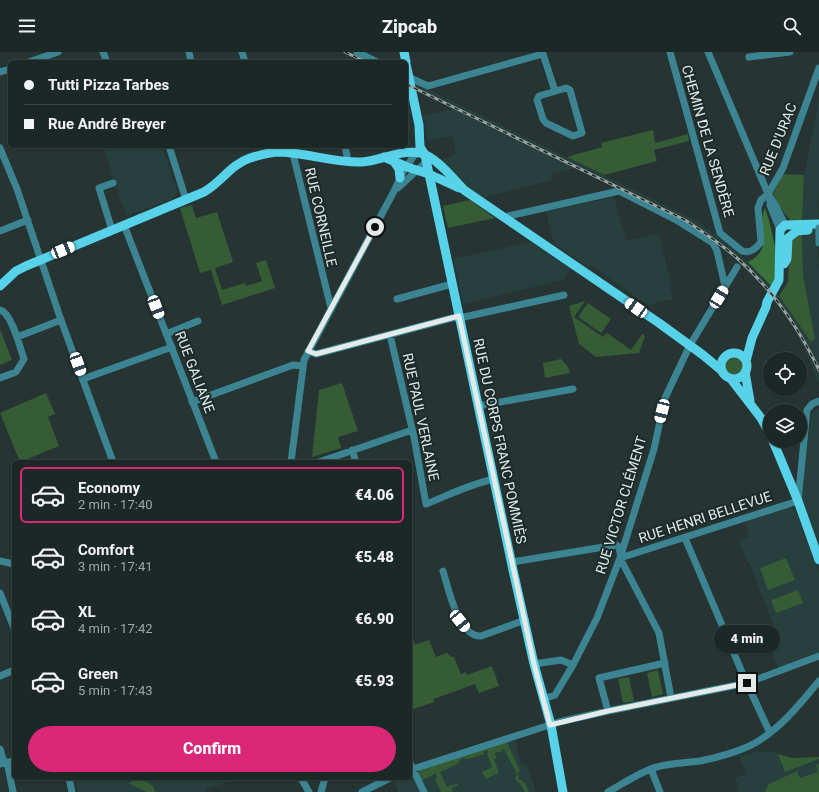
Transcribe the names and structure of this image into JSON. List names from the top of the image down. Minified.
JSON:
{"streets":{"main road":["RUE DU CORPS FRANC POMMIÈS"],"street":["RUE D'URAC","CHEMIN DE LA SENDÈRE","RUE CORNEILLE","RUE GALIANE","RUE PAUL VERLAINE","RUE VICTOR CLÉMENT","RUE HENRI BELLEVUE"]},"crossings":[["RUE D'URAC","CHEMIN DE LA SENDÈRE"],["RUE PAUL VERLAINE","RUE DU CORPS FRANC POMMIÈS"],["RUE DU CORPS FRANC POMMIÈS","RUE VICTOR CLÉMENT"],["RUE VICTOR CLÉMENT","RUE HENRI BELLEVUE"]],"page":{"header":"Zipcab","banner":["Tutti Pizza Tarbes","Rue André Breyer"],"list":[{"name":"Economy","note":"2 min · 17:40","value":"€4.06"},{"name":"Comfort","note":"3 min · 17:41","value":"€5.48"},{"name":"XL","note":"4 min · 17:42","value":"€6.90"},{"name":"Green","note":"5 min · 17:43","value":"€5.93"}],"bubble":"4 min","buttons":"Confirm"}}
